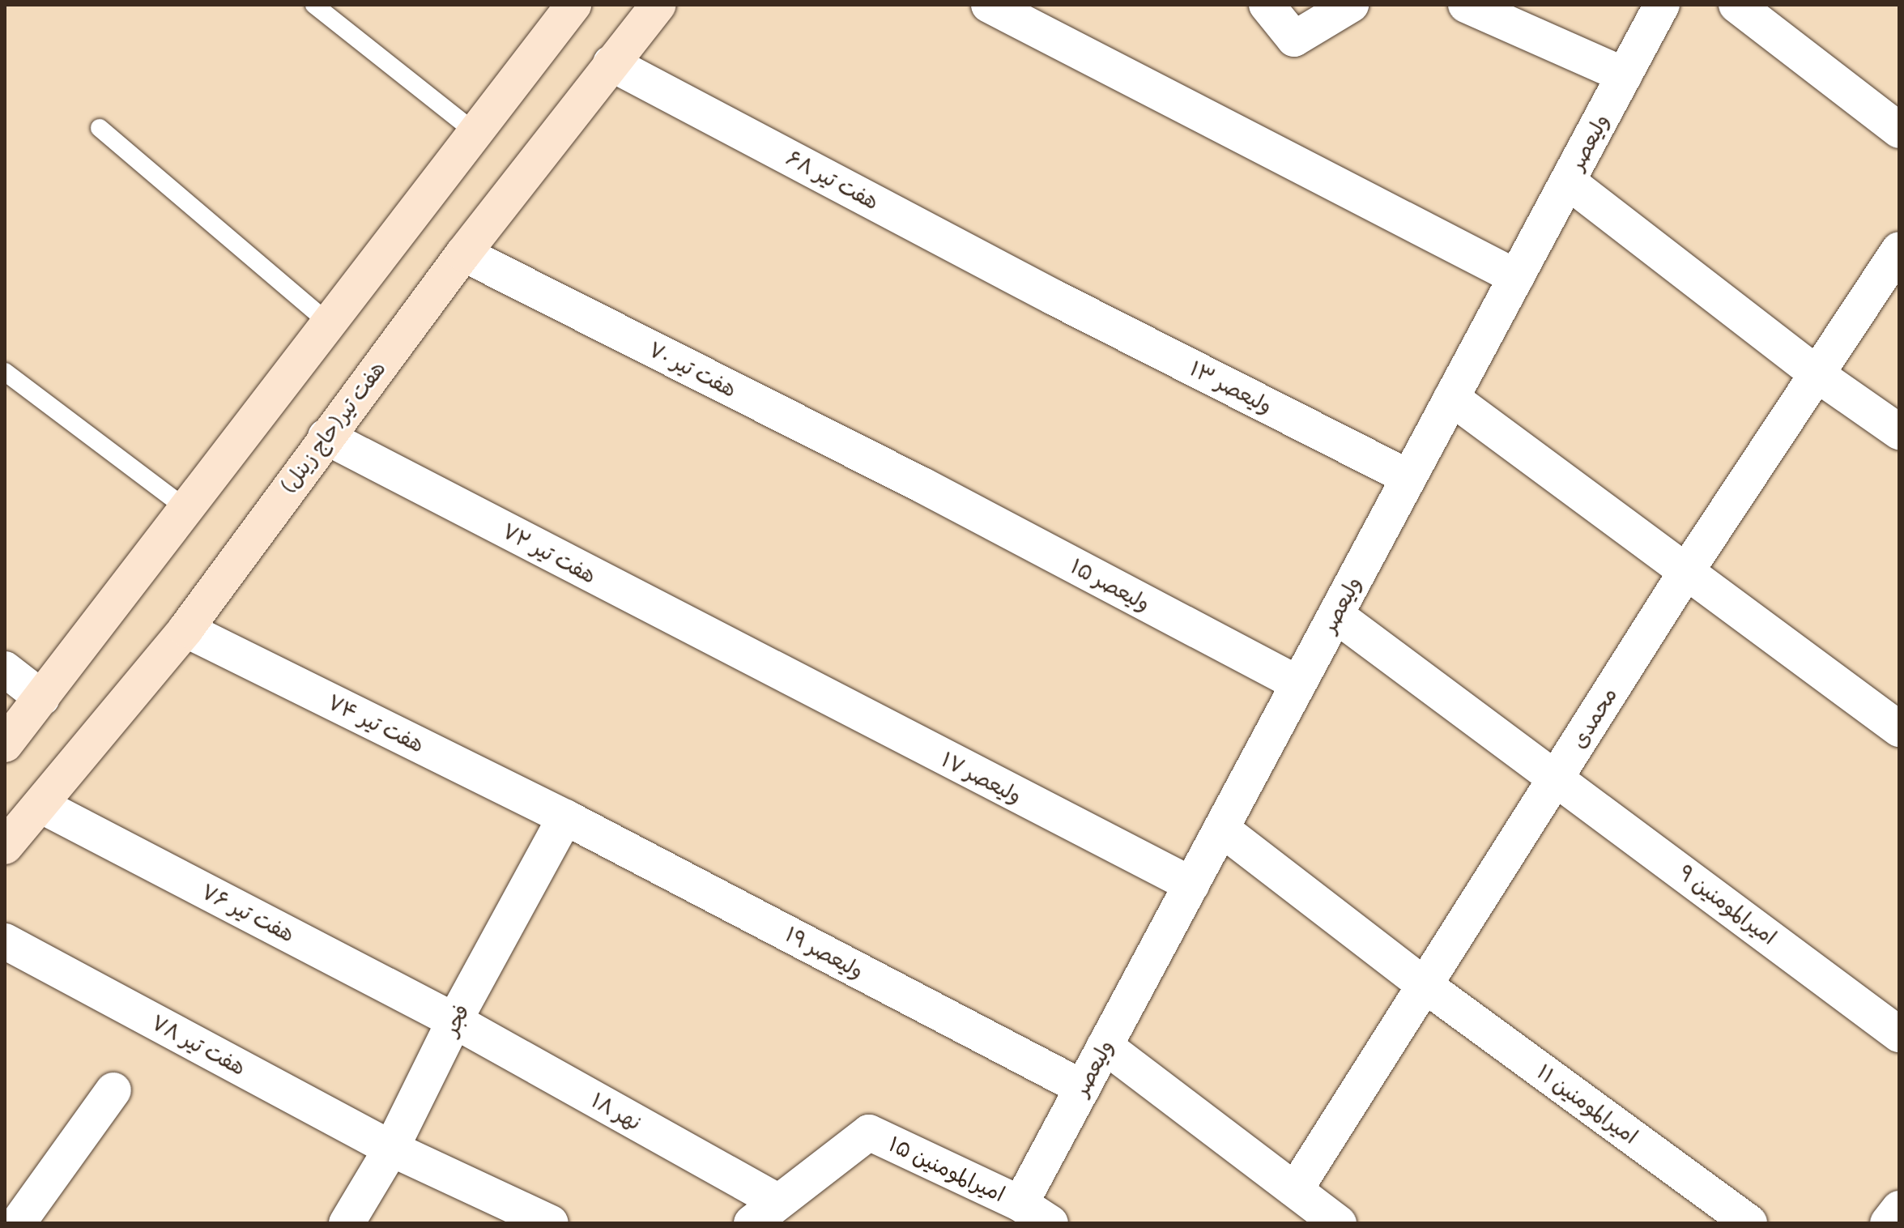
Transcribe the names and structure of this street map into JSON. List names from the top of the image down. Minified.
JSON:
{"streets":{"main road":["هفت تیر(حاج زینل)"],"street":["ولیعصر","هفت تیر ۶۸","هفت تیر ۷۰","ولیعصر ۱۳","هفت تیر ۷۲","ولیعصر ۱۵","محمدی","هفت تیر ۷۴","ولیعصر ۱۷","امیرالمومنین ۹","هفت تیر ۷۶","ولیعصر ۱۹","فجر","هفت تیر ۷۸","امیرالمومنین ۱۱","نهر ۱۸","امیرالمومنین ۱۵"]},"crossings":[["ولیعصر","ولیعصر ۱۳"],["ولیعصر","ولیعصر ۱۵"],["ولیعصر","ولیعصر ۱۷"],["ولیعصر","امیرالمومنین ۹"],["ولیعصر","ولیعصر ۱۹"],["ولیعصر","امیرالمومنین ۱۱"],["ولیعصر","امیرالمومنین ۱۵"],["هفت تیر ۶۸","ولیعصر ۱۳"],["هفت تیر ۶۸","هفت تیر(حاج زینل)"],["هفت تیر ۷۰","هفت تیر(حاج زینل)"],["هفت تیر ۷۰","ولیعصر ۱۵"],["هفت تیر(حاج زینل)","هفت تیر ۷۲"],["هفت تیر(حاج زینل)","هفت تیر ۷۴"],["هفت تیر(حاج زینل)","هفت تیر ۷۶"],["هفت تیر ۷۲","ولیعصر ۱۷"],["محمدی","امیرالمومنین ۹"],["محمدی","امیرالمومنین ۱۱"],["هفت تیر ۷۴","ولیعصر ۱۹"],["هفت تیر ۷۴","فجر"],["هفت تیر ۷۶","فجر"],["هفت تیر ۷۶","نهر ۱۸"],["ولیعصر ۱۹","فجر"],["فجر","هفت تیر ۷۸"],["فجر","نهر ۱۸"],["نهر ۱۸","امیرالمومنین ۱۵"]]}
